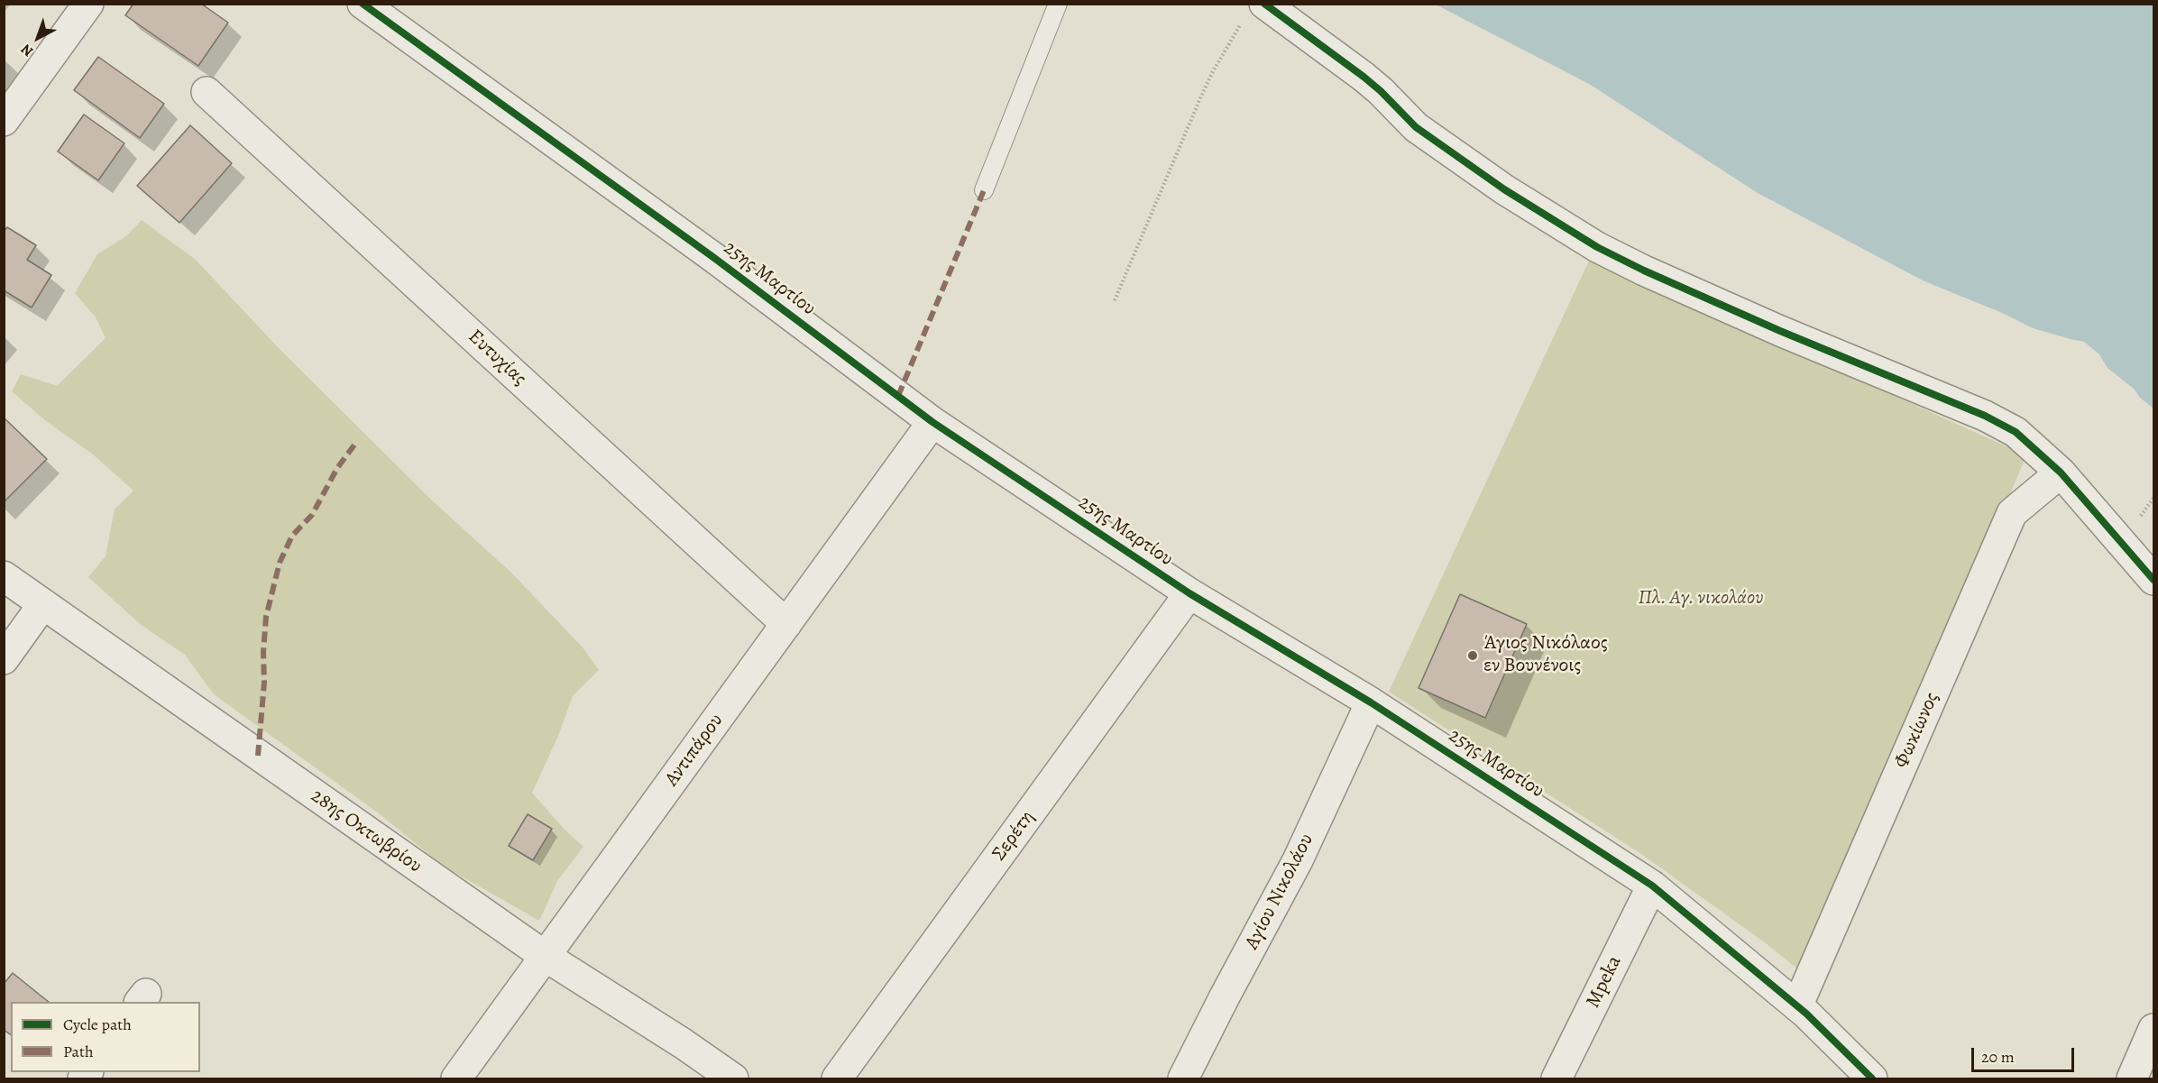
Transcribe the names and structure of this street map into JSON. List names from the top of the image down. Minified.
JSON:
{"streets":{"street":["25ης Μαρτίου","Ευτυχίας","Φωκίωνος","Αντιπάρου","28ης Οκτωβρίου","Σερέτη","Αγίου Νικολάου","Mpeka"]},"crossings":[["25ης Μαρτίου","Φωκίωνος"],["25ης Μαρτίου","Αντιπάρου"],["25ης Μαρτίου","Σερέτη"],["25ης Μαρτίου","Αγίου Νικολάου"],["25ης Μαρτίου","Mpeka"],["Ευτυχίας","Αντιπάρου"],["Αντιπάρου","28ης Οκτωβρίου"]],"parks":["Πλ. Αγ. νικολάου"],"places":["Άγιος Νικόλαος εν Βουνένοις"],"legend":["Cycle path","Path"],"scale_bar":"20 m","north":"bottom left"}
